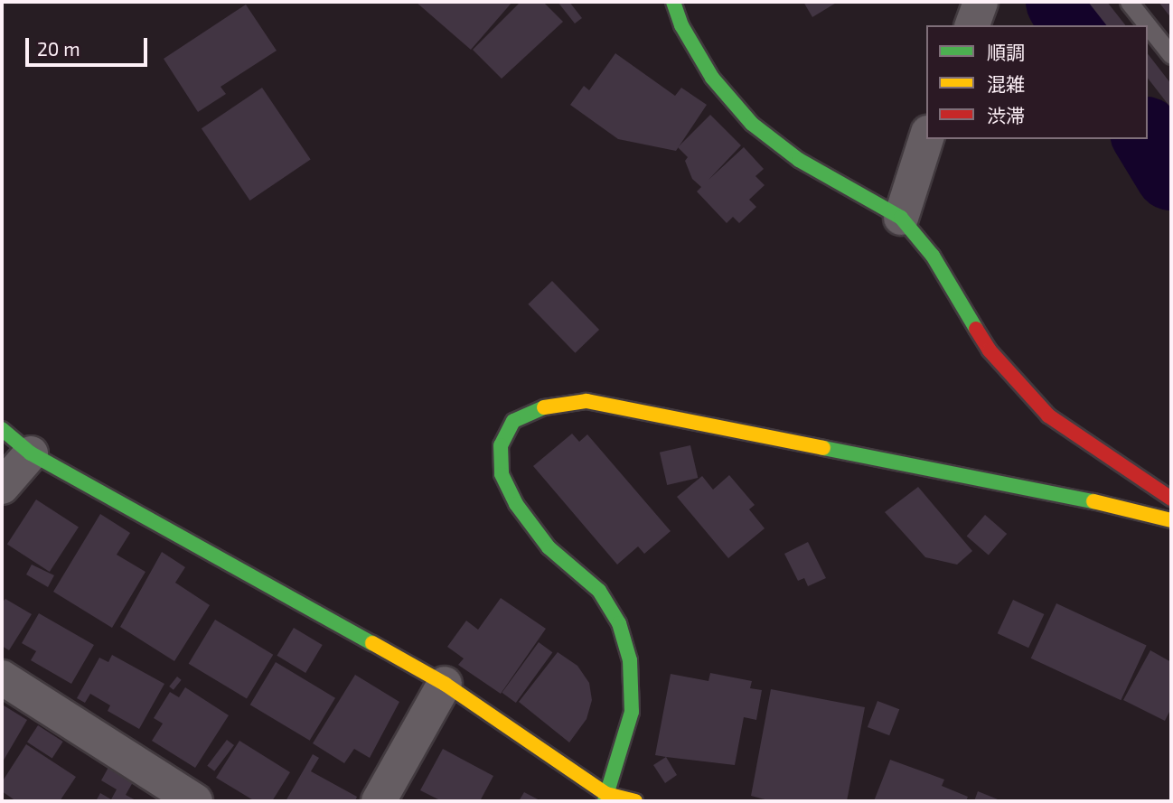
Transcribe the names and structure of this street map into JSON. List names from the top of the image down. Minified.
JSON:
{"legend":["順調","混雑","渋滞"],"scale_bar":"20 m"}
